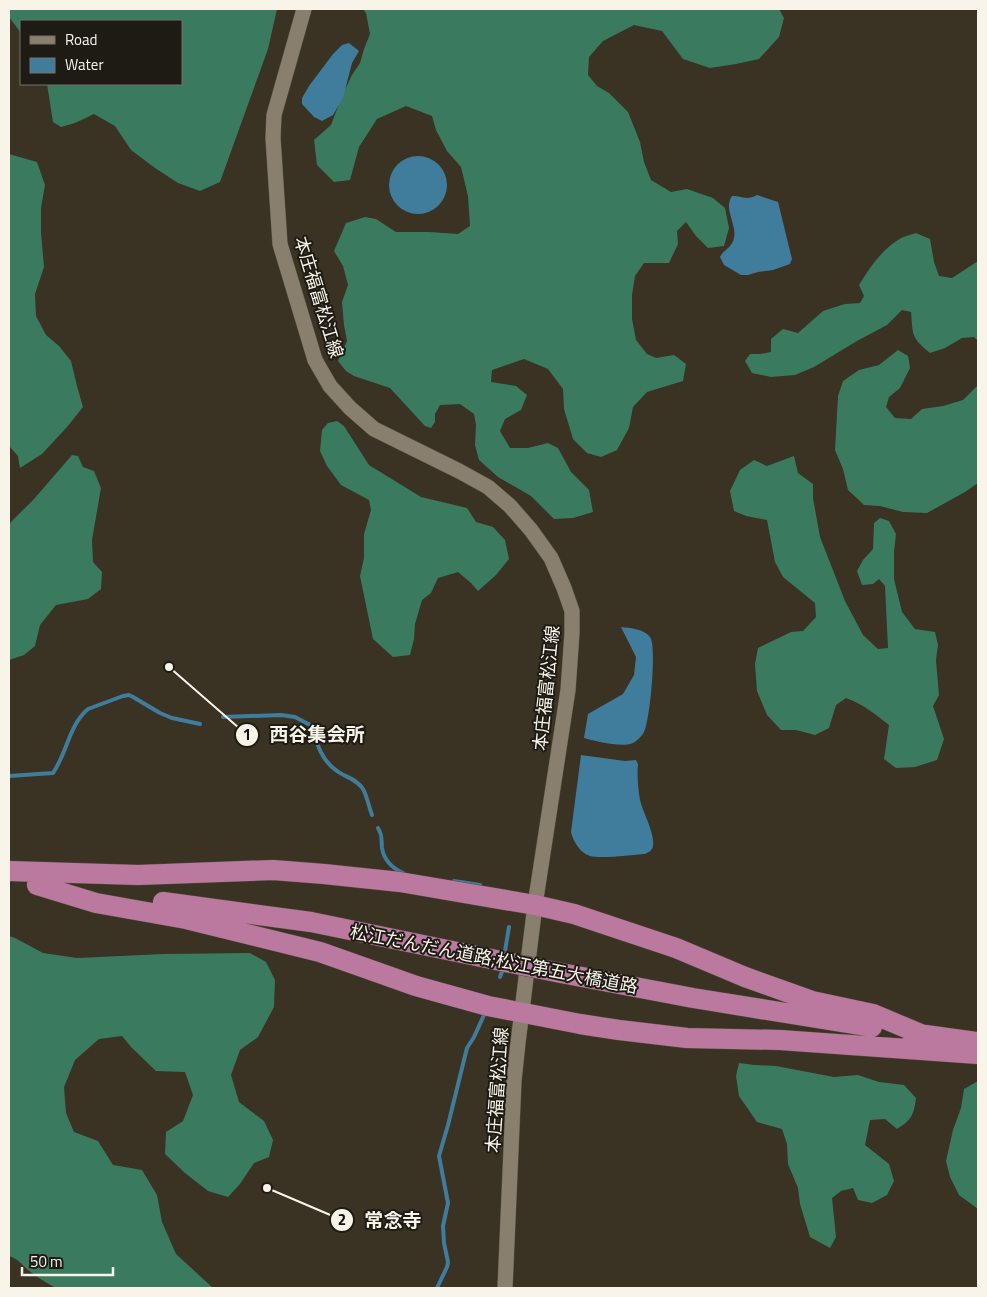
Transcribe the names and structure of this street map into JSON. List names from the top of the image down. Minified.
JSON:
{"streets":{"highway":["松江だんだん道路;松江第五大橋道路"],"main road":["本庄福富松江線"]},"places":["西谷集会所","常念寺"],"legend":["Road","Water"],"scale_bar":"50 m"}
